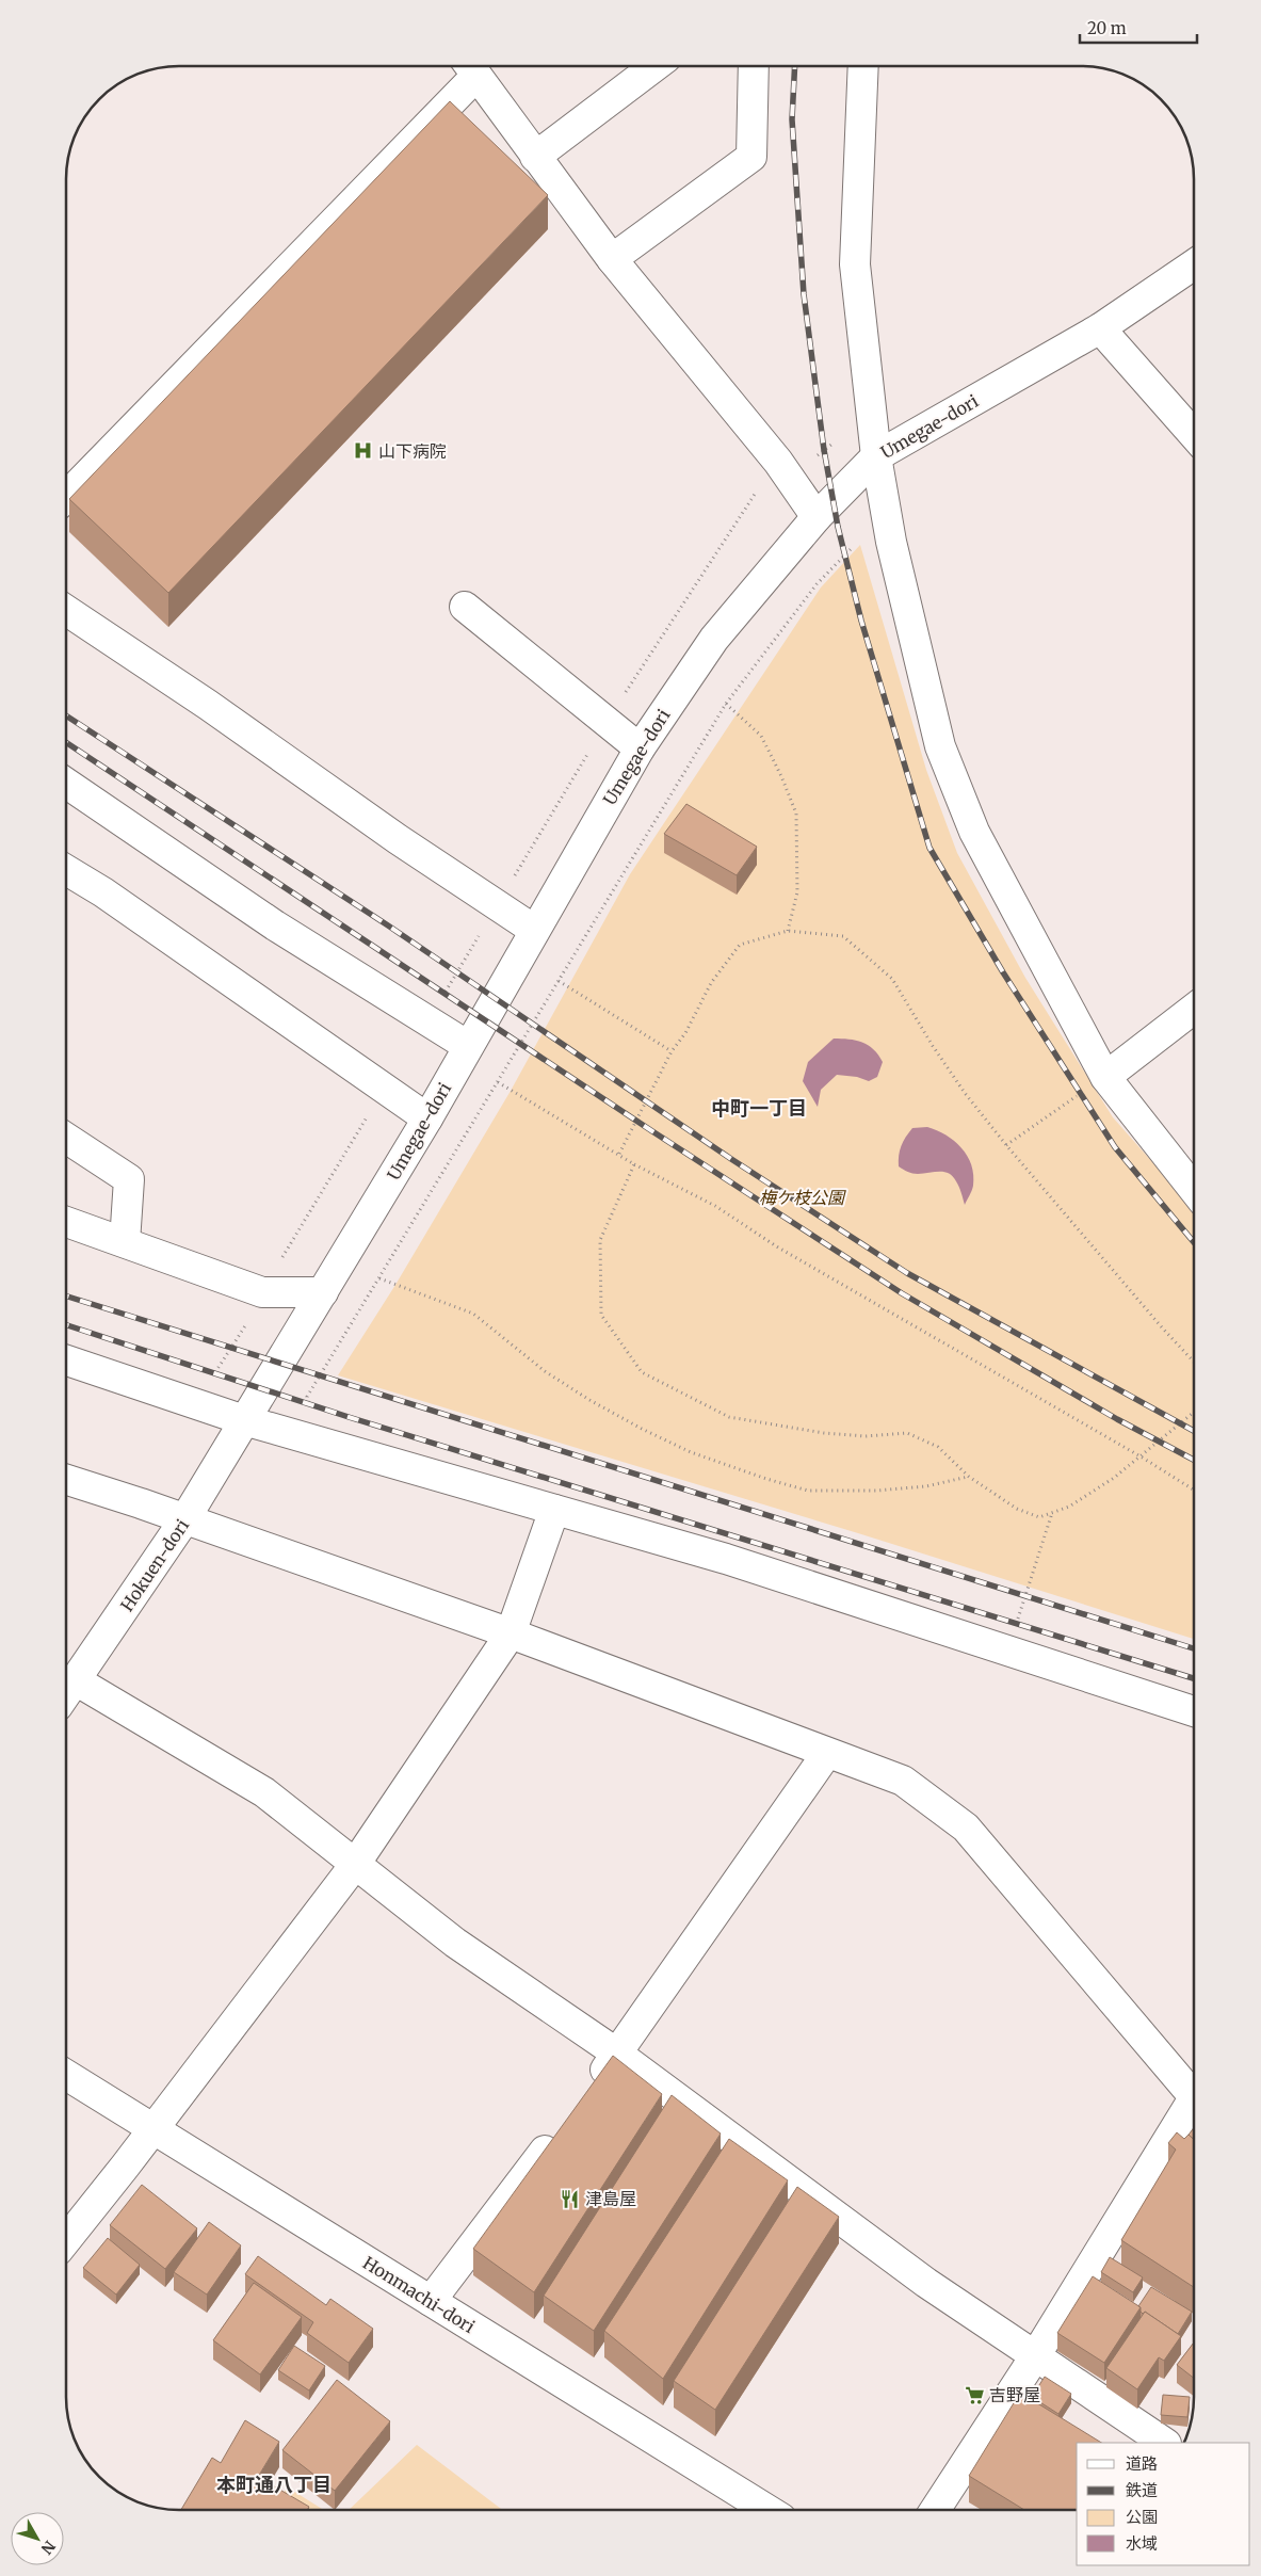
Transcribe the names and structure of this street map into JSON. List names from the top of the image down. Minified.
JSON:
{"streets":{"street":["Umegae-dori","Hokuen-dori","Honmachi-dori"]},"crossings":[["Umegae-dori","Hokuen-dori"]],"districts":["中町一丁目","本町通八丁目"],"parks":["梅ケ枝公園"],"places":{"hospital":["山下病院"],"restaurant":["津島屋"],"supermarket":["吉野屋"]},"legend":["道路","鉄道","公園","水域"],"scale_bar":"20 m","north":"bottom right"}
